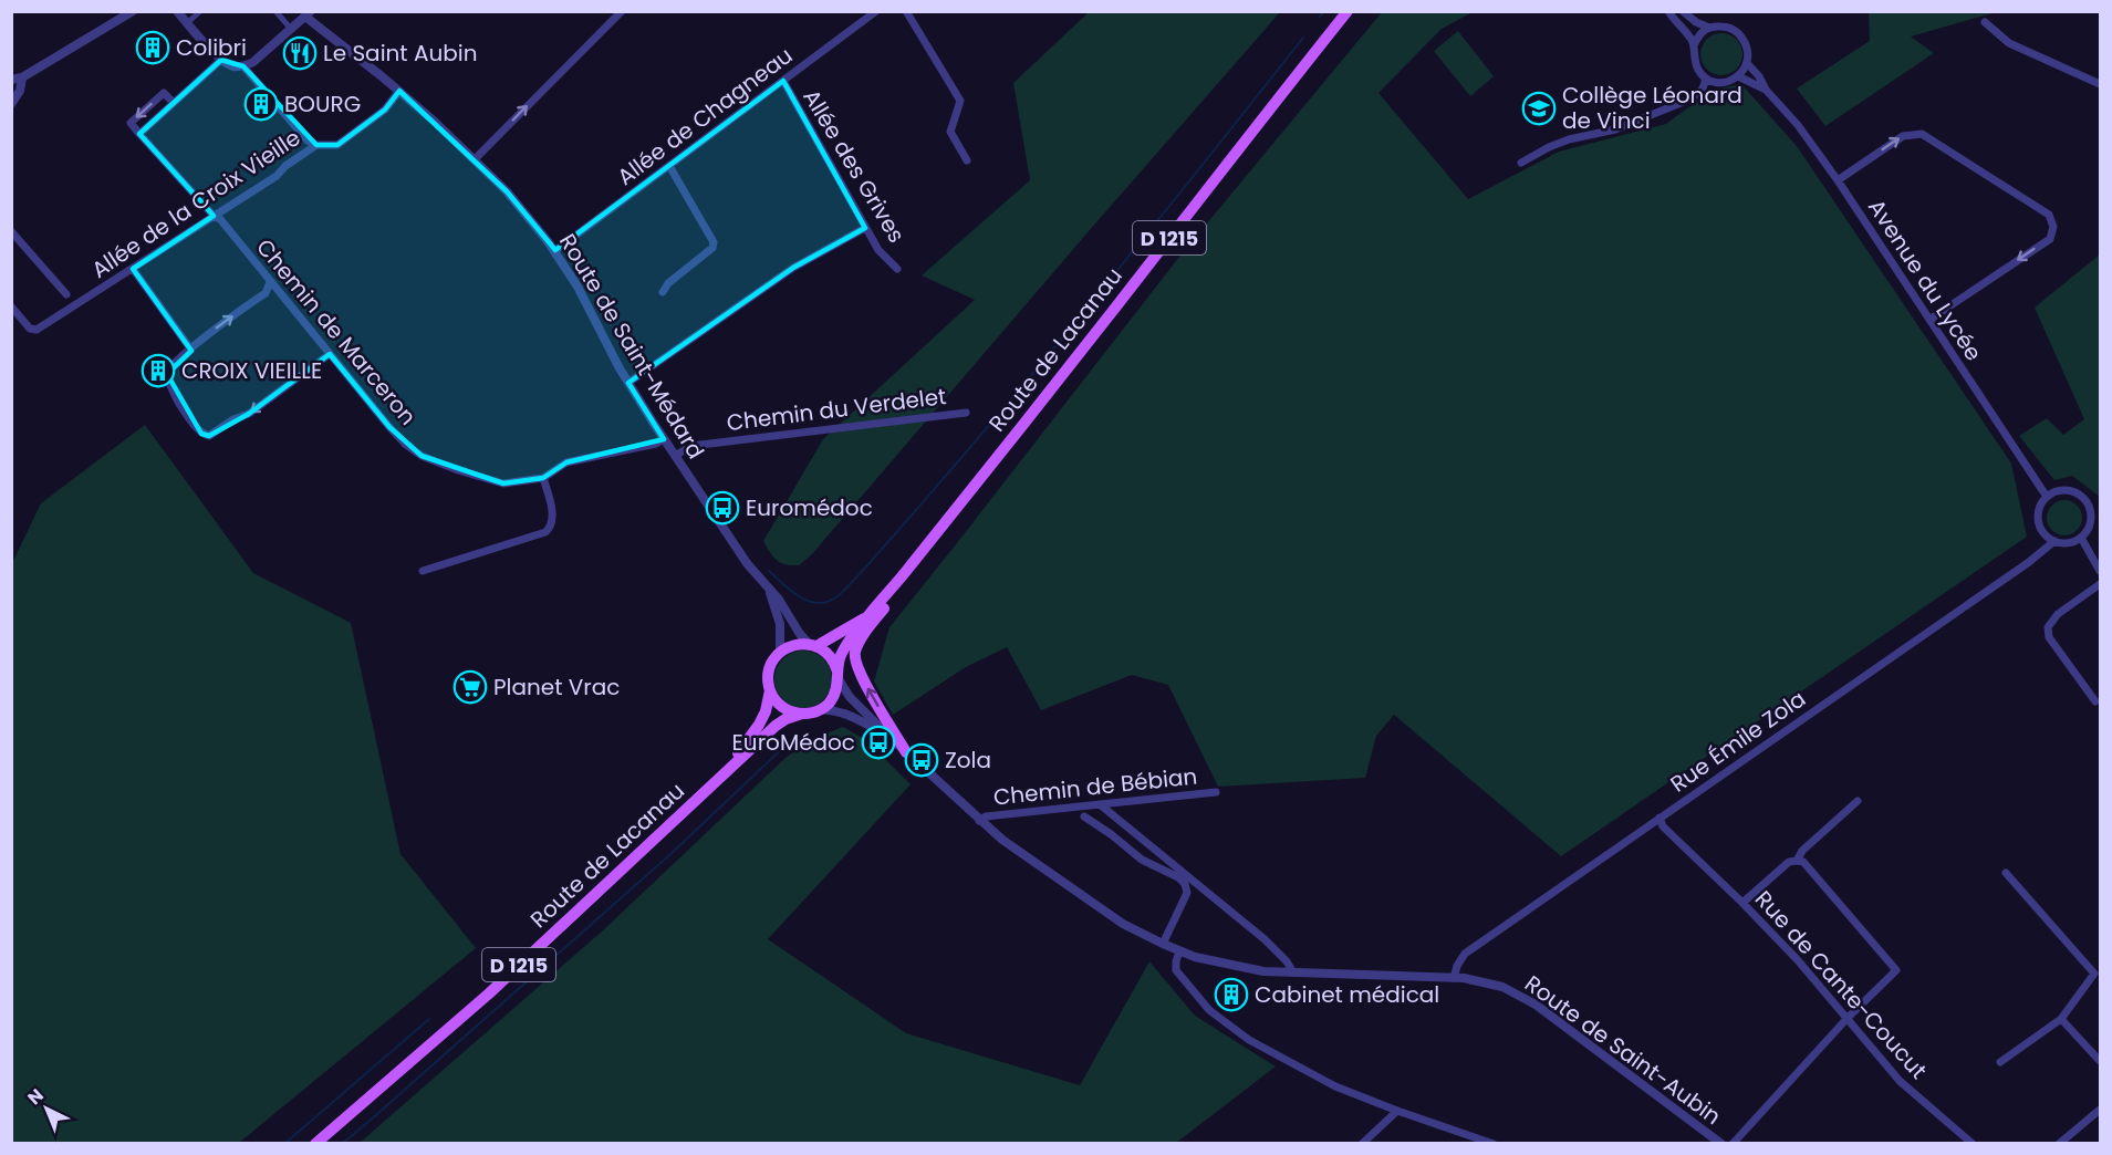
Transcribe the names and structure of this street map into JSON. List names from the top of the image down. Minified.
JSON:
{"streets":{"main road":["D 1215","Route de Lacanau"],"street":["Allée de Chagneau","Allée des Grives","Allée de la Croix Vieille","Avenue du Lycée","Chemin de Marceron","Route de Saint-Médard","Chemin du Verdelet","Rue Émile Zola","Chemin de Bébian","Rue de Cante-Coucut","Route de Saint-Aubin"]},"crossings":[["Allée de Chagneau","Allée des Grives"],["Allée de Chagneau","Route de Saint-Médard"],["Allée de la Croix Vieille","Chemin de Marceron"],["Allée de la Croix Vieille","Route de Saint-Médard"],["Avenue du Lycée","Rue Émile Zola"],["Chemin de Marceron","Route de Saint-Médard"],["Route de Saint-Médard","Route de Lacanau"],["Route de Saint-Médard","Chemin du Verdelet"],["Rue Émile Zola","Rue de Cante-Coucut"],["Rue Émile Zola","Route de Saint-Aubin"]],"places":{"building":["Colibri","BOURG","CROIX VIEILLE","Cabinet médical"],"restaurant":["Le Saint Aubin"],"school or university":["Collège Léonard de Vinci"],"bus stop":["Euromédoc","EuroMédoc","Zola"],"supermarket":["Planet Vrac"]},"north":"top left"}
